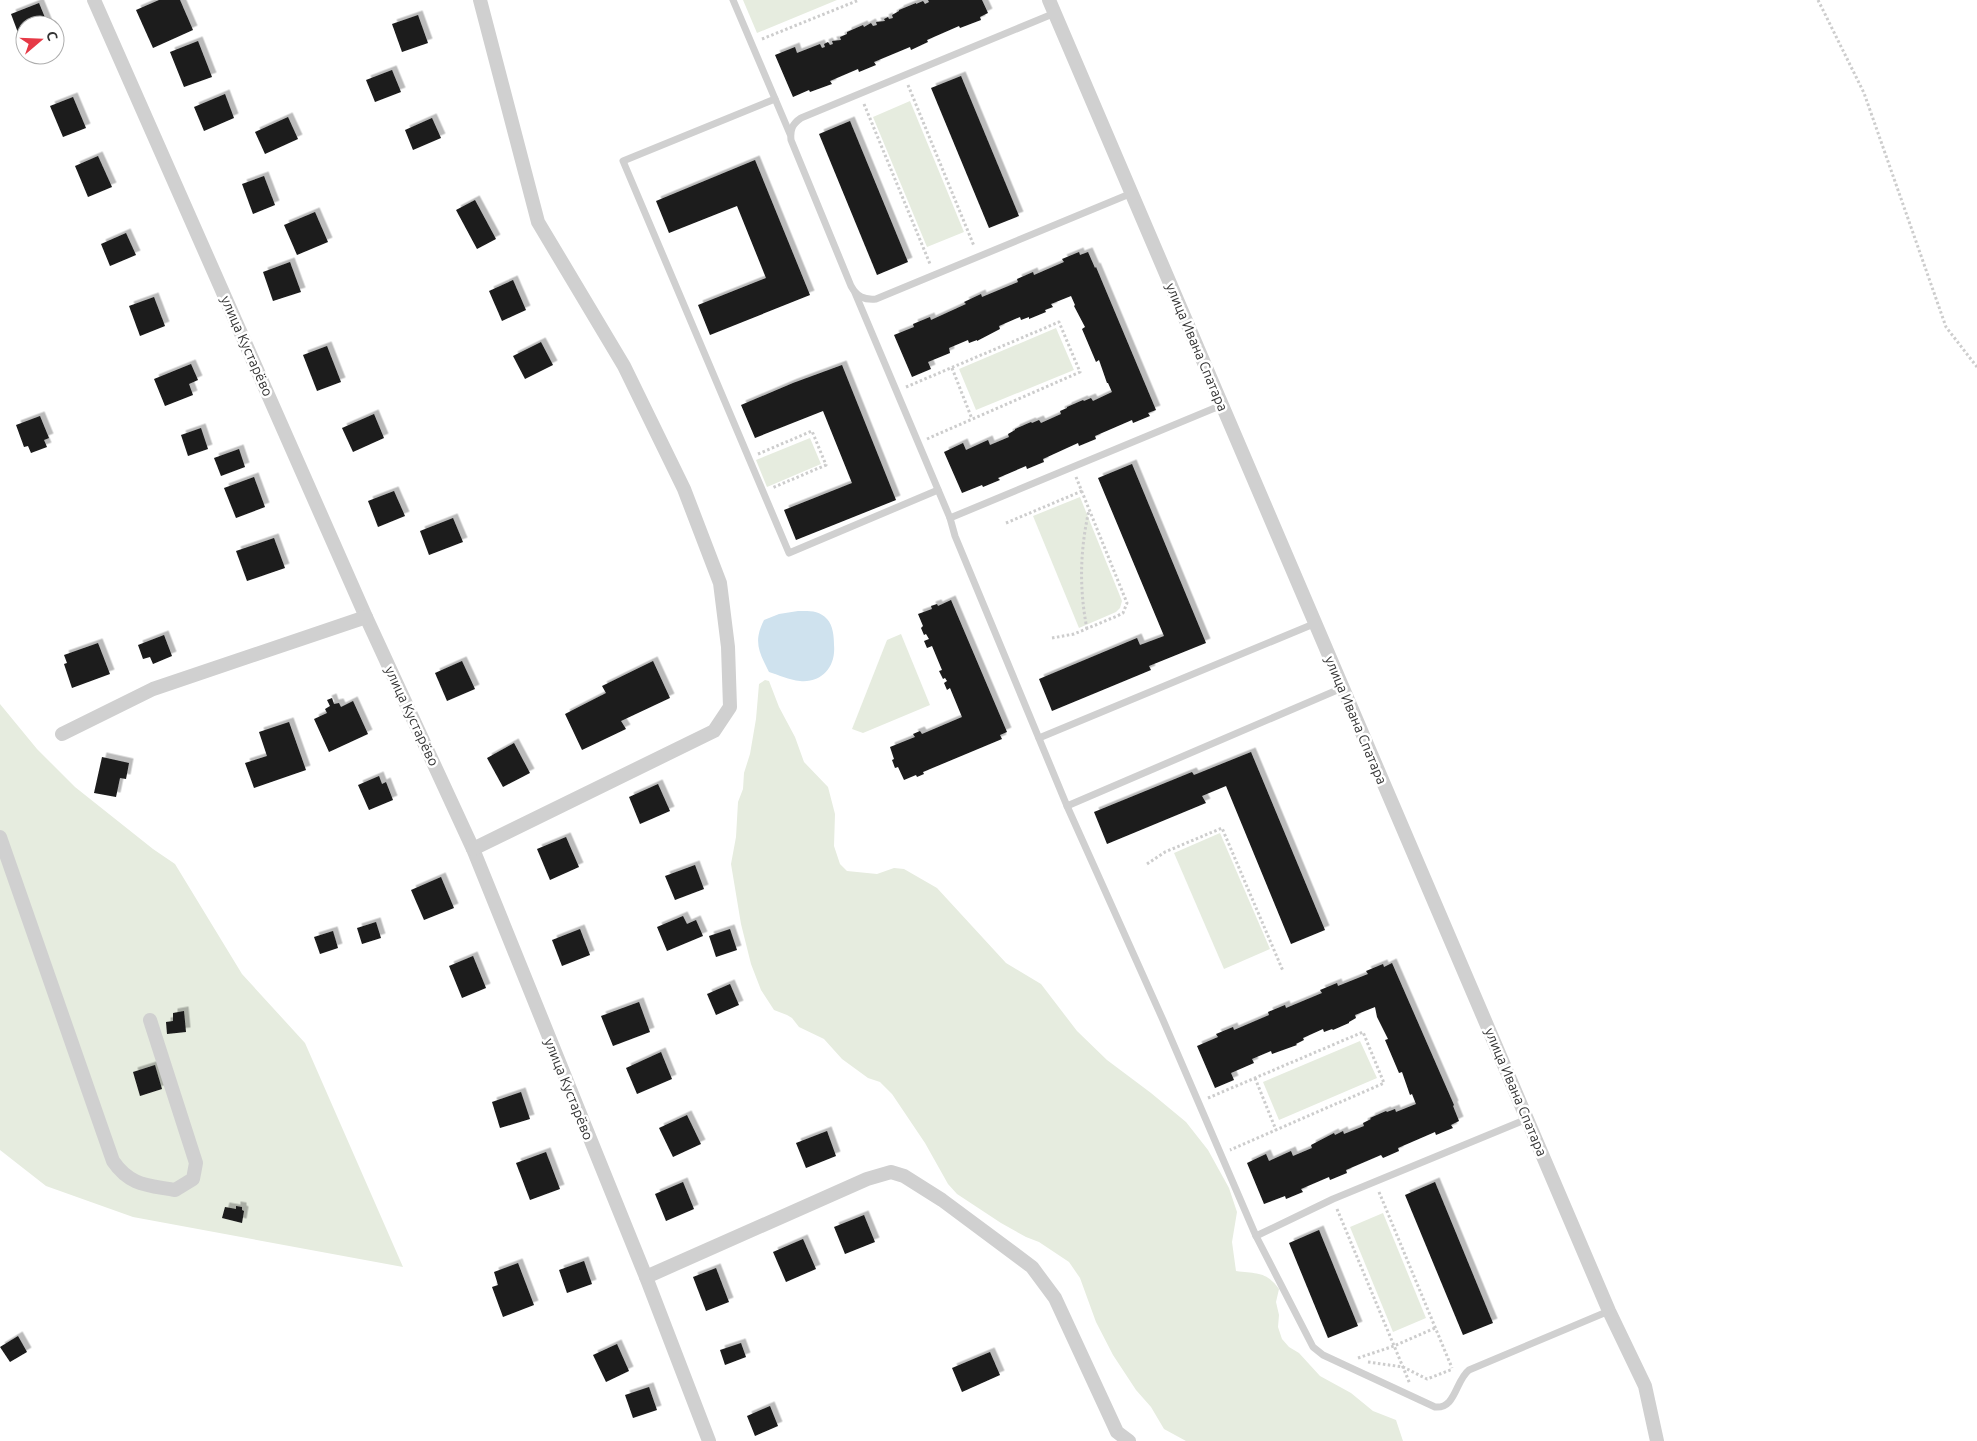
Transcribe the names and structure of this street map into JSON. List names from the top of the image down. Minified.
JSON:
{"streets":{"street":["улица Кустарёво","улица Ивана Спатара"]},"north":"right"}
